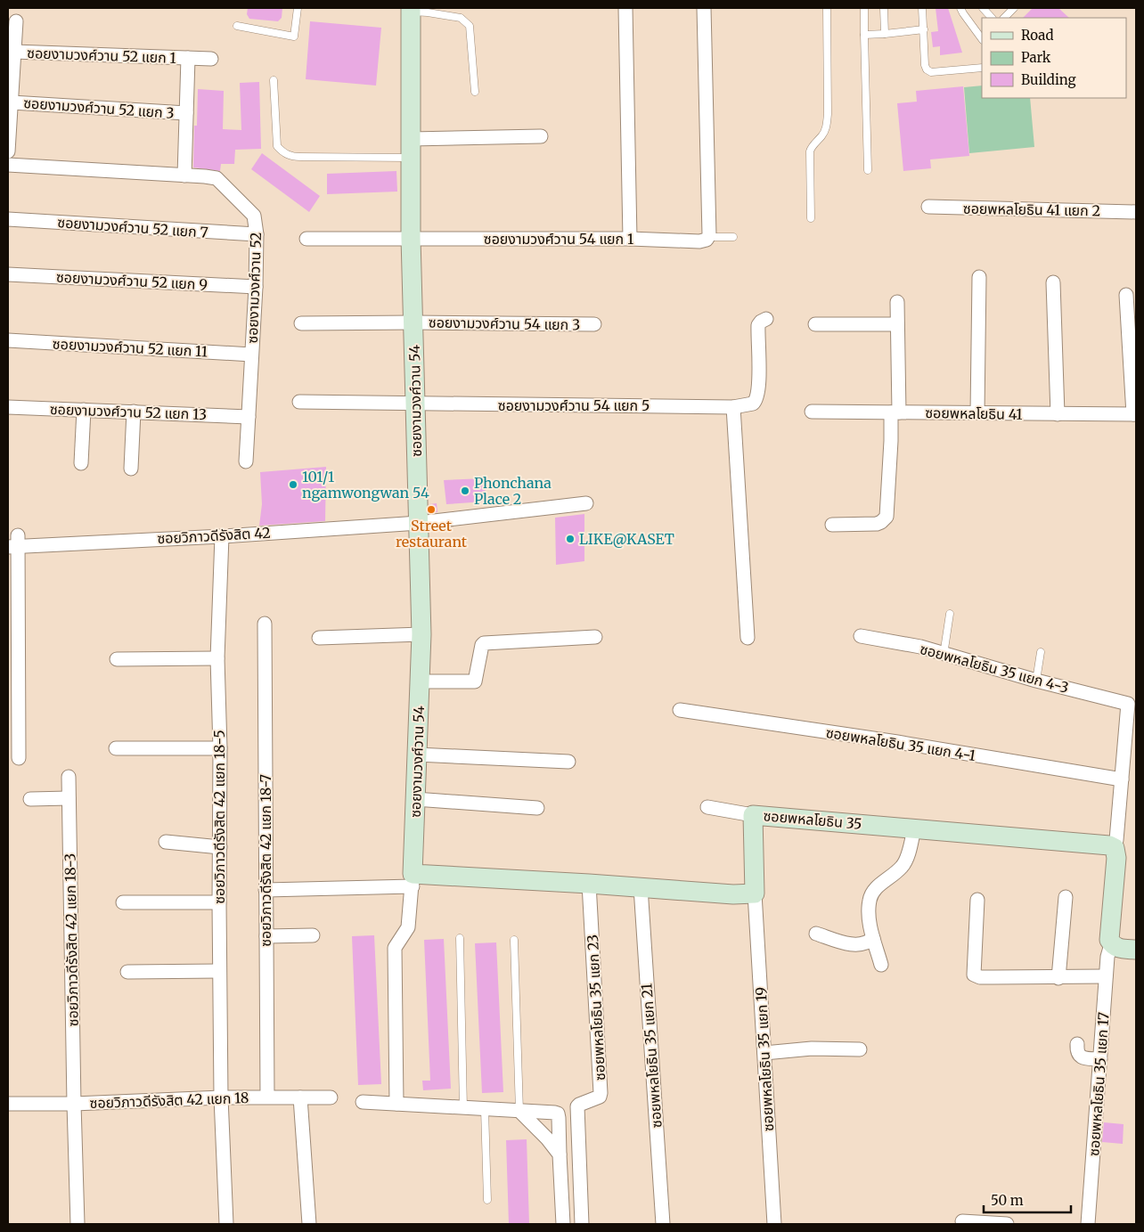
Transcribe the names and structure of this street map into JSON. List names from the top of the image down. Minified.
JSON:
{"streets":{"street":["ซอยงามวงศ์วาน 52 แยก 1","ซอยงามวงศ์วาน 52 แยก 3","ซอยพหลโยธิน 41 แยก 2","ซอยงามวงศ์วาน 52 แยก 7","ซอยงามวงศ์วาน 54 แยก 1","ซอยงามวงศ์วาน 52 แยก 9","ซอยงามวงศ์วาน 52","ซอยงามวงศ์วาน 54 แยก 3","ซอยงามวงศ์วาน 52 แยก 11","ซอยงามวงศ์วาน 54","ซอยงามวงศ์วาน 54 แยก 5","ซอยงามวงศ์วาน 52 แยก 13","ซอยพหลโยธิน 41","ซอยวิภาวดีรังสิต 42","ซอยพหลโยธิน 35 แยก 4-3","ซอยพหลโยธิน 35 แยก 4-1","ซอยวิภาวดีรังสิต 42 แยก 18-5","ซอยพหลโยธิน 35","ซอยวิภาวดีรังสิต 42 แยก 18-7","ซอยวิภาวดีรังสิต 42 แยก 18-3","ซอยพหลโยธิน 35 แยก 23","ซอยพหลโยธิน 35 แยก 21","ซอยพหลโยธิน 35 แยก 19","ซอยพหลโยธิน 35 แยก 17","ซอยวิภาวดีรังสิต 42 แยก 18"]},"crossings":[["ซอยงามวงศ์วาน 52 แยก 1","ซอยงามวงศ์วาน 52 แยก 3"],["ซอยงามวงศ์วาน 52 แยก 1","ซอยงามวงศ์วาน 52"],["ซอยงามวงศ์วาน 52 แยก 7","ซอยงามวงศ์วาน 52"],["ซอยงามวงศ์วาน 54 แยก 1","ซอยงามวงศ์วาน 54"],["ซอยงามวงศ์วาน 52 แยก 9","ซอยงามวงศ์วาน 52"],["ซอยงามวงศ์วาน 52","ซอยงามวงศ์วาน 52 แยก 11"],["ซอยงามวงศ์วาน 52","ซอยงามวงศ์วาน 52 แยก 13"],["ซอยงามวงศ์วาน 54 แยก 3","ซอยงามวงศ์วาน 54"],["ซอยงามวงศ์วาน 54","ซอยงามวงศ์วาน 54 แยก 5"],["ซอยงามวงศ์วาน 54","ซอยวิภาวดีรังสิต 42"],["ซอยวิภาวดีรังสิต 42","ซอยวิภาวดีรังสิต 42 แยก 18-5"],["ซอยพหลโยธิน 35 แยก 4-3","ซอยพหลโยธิน 35 แยก 4-1"],["ซอยวิภาวดีรังสิต 42 แยก 18-5","ซอยวิภาวดีรังสิต 42 แยก 18"],["ซอยพหลโยธิน 35","ซอยพหลโยธิน 35 แยก 19"],["ซอยวิภาวดีรังสิต 42 แยก 18-7","ซอยวิภาวดีรังสิต 42 แยก 18"],["ซอยวิภาวดีรังสิต 42 แยก 18-3","ซอยวิภาวดีรังสิต 42 แยก 18"]],"places":["101/1 ngamwongwan 54","Phonchana Place 2","Street restaurant","LIKE@KASET"],"legend":["Road","Park","Building"],"scale_bar":"50 m"}
